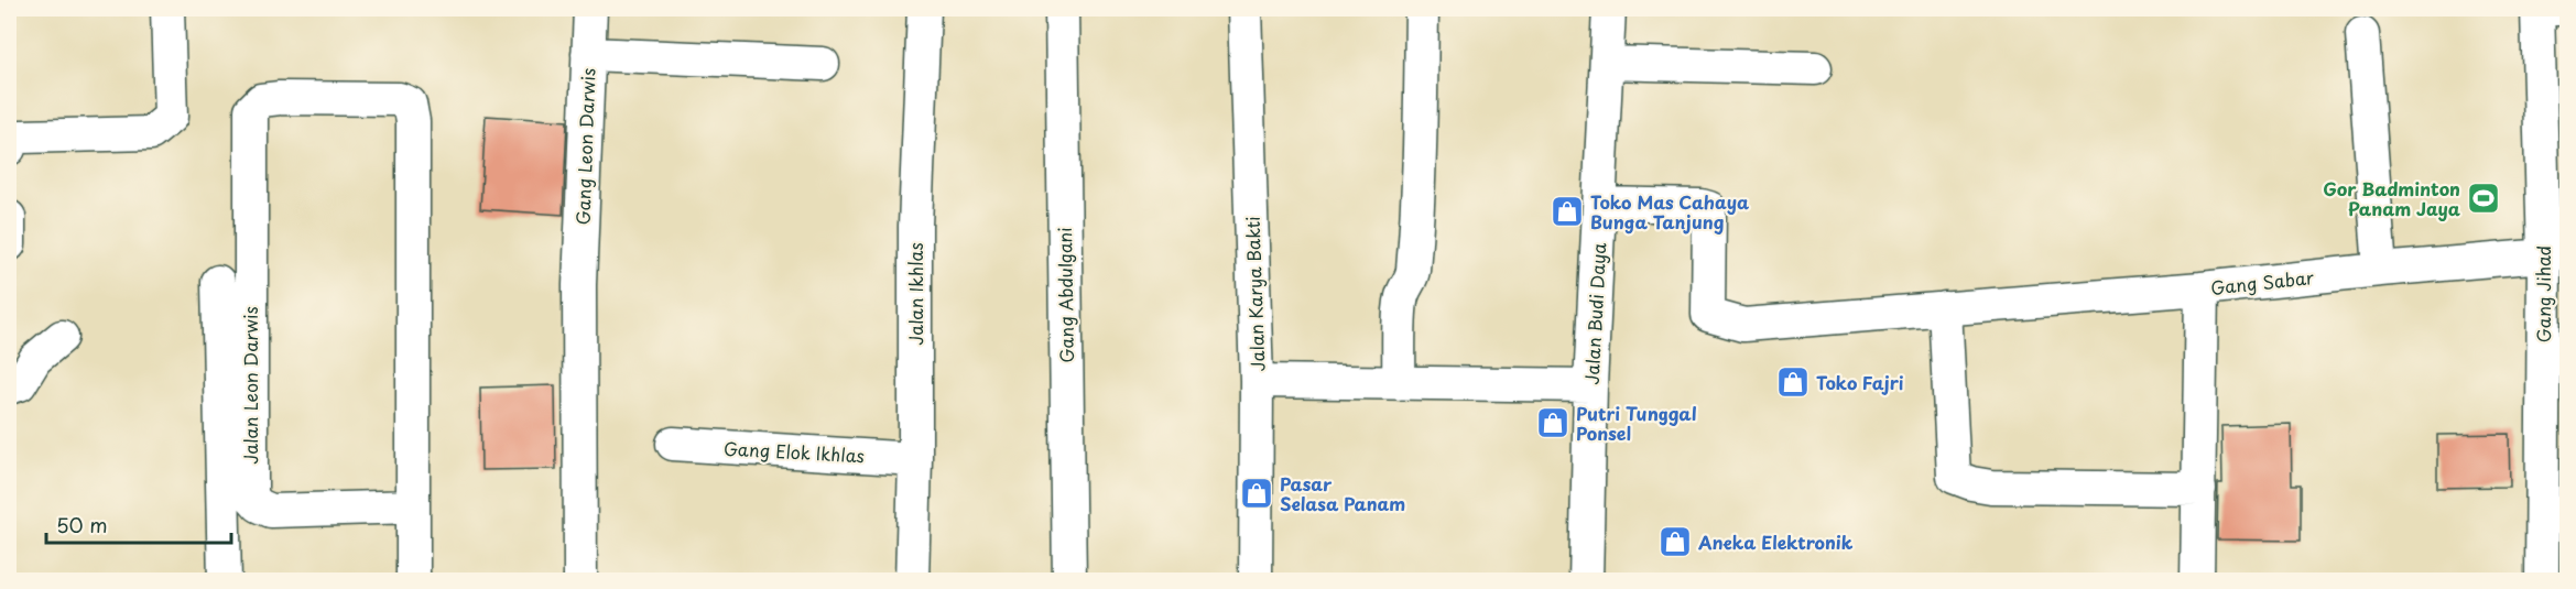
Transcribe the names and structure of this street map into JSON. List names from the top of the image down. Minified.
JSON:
{"streets":{"street":["Gang Leon Darwis","Gang Sabar","Jalan Ikhlas","Jalan Karya Bakti","Gang Jihad","Gang Abdulgani","Jalan Budi Daya","Jalan Leon Darwis","Gang Elok Ikhlas"]},"crossings":[["Gang Sabar","Gang Jihad"],["Jalan Ikhlas","Gang Elok Ikhlas"]],"places":{"sports":["Gor Badminton Panam Jaya"],"shop":["Toko Mas Cahaya Bunga Tanjung","Toko Fajri","Putri Tunggal Ponsel","Pasar Selasa Panam","Aneka Elektronik"]},"scale_bar":"50 m"}
